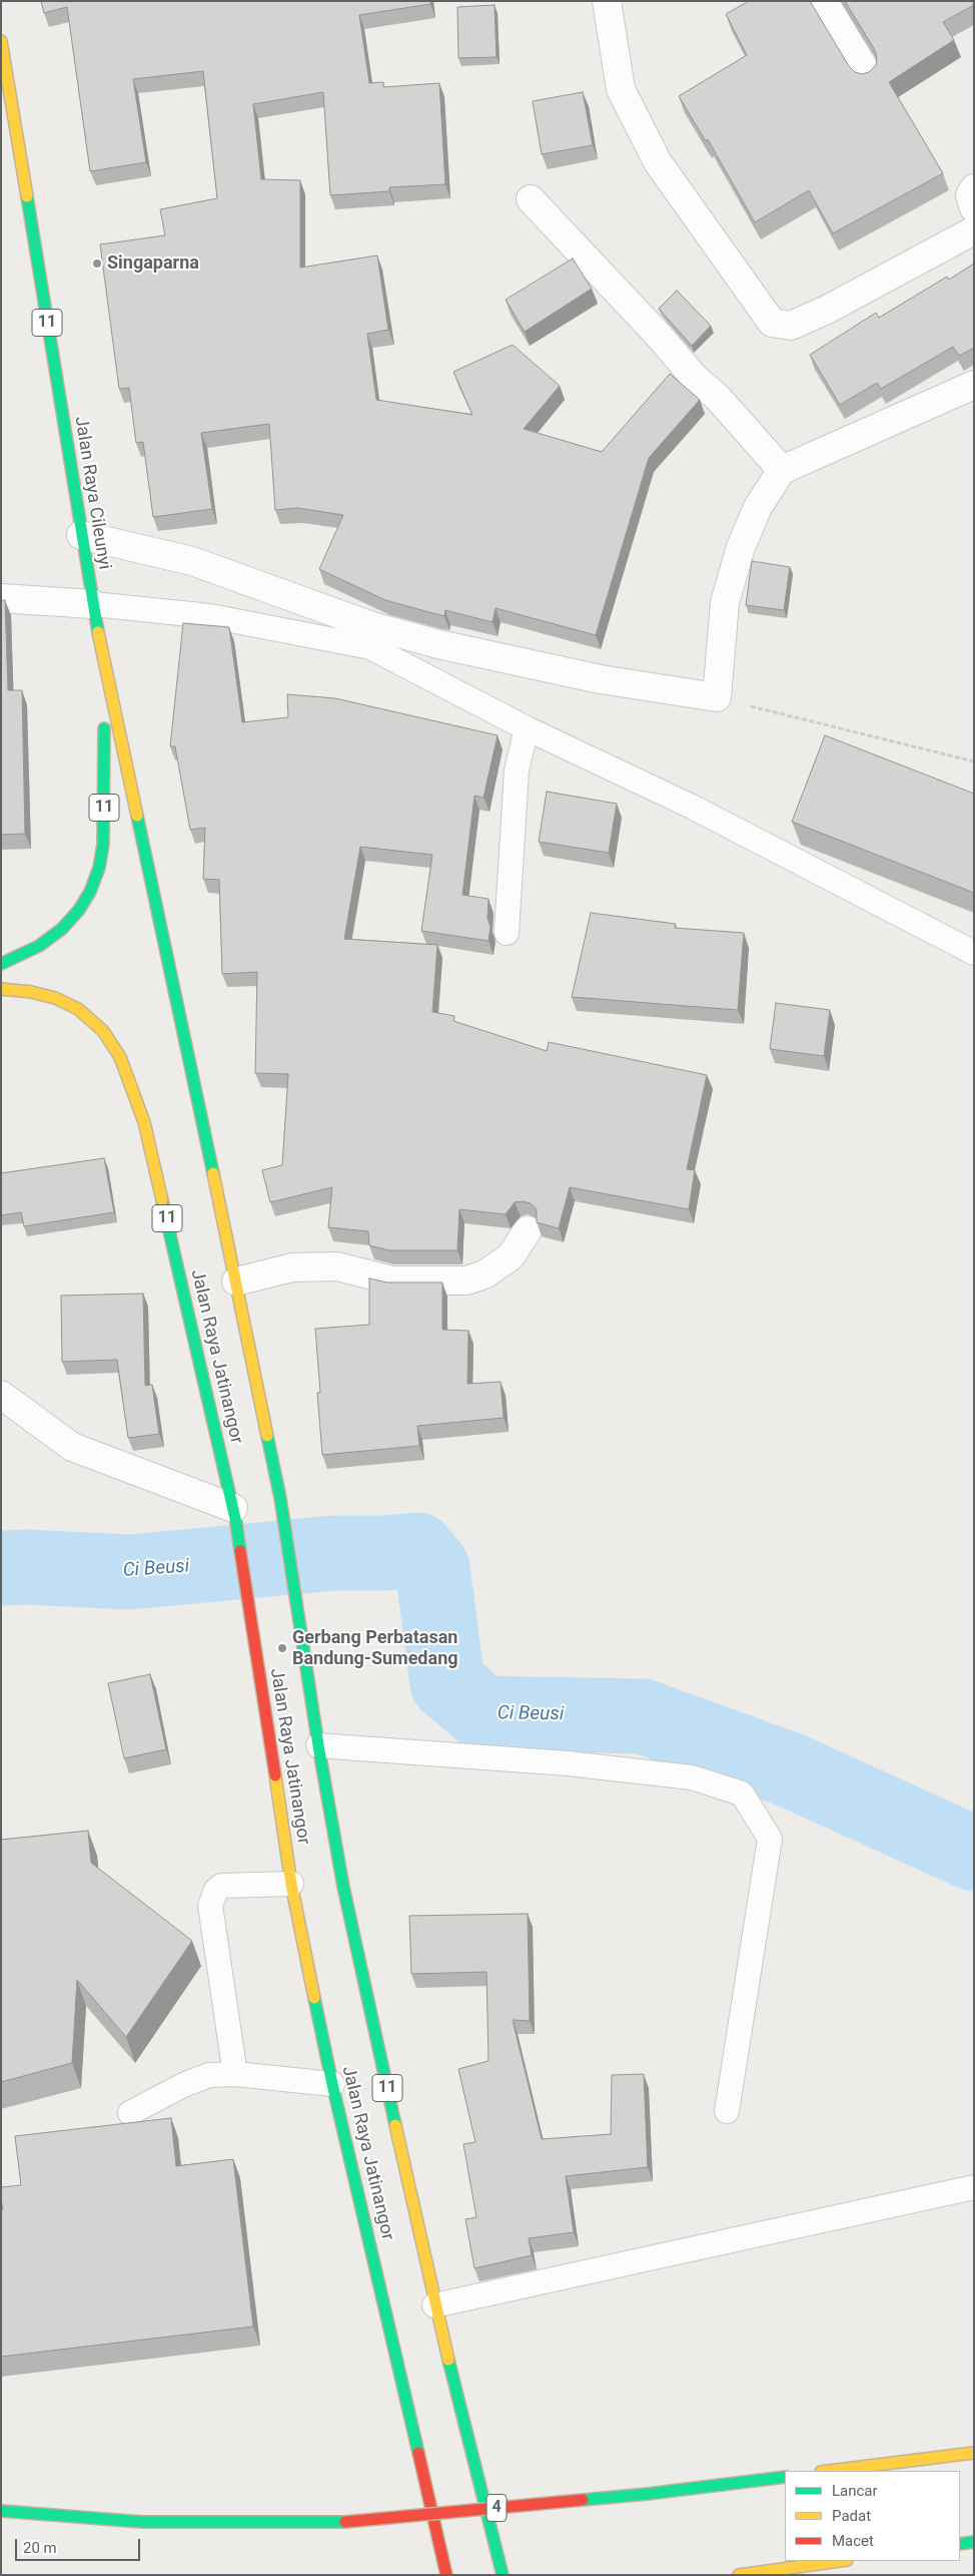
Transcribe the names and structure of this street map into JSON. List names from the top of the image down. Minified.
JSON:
{"streets":{"highway":["11","Jalan Raya Cileunyi","Jalan Raya Jatinangor","4"]},"crossings":[["11","Jalan Raya Cileunyi"],["Jalan Raya Cileunyi","Jalan Raya Jatinangor"]],"water":["Ci Beusi"],"places":["Singaparna","Gerbang Perbatasan Bandung-Sumedang"],"legend":["Lancar","Padat","Macet"],"scale_bar":"20 m"}
